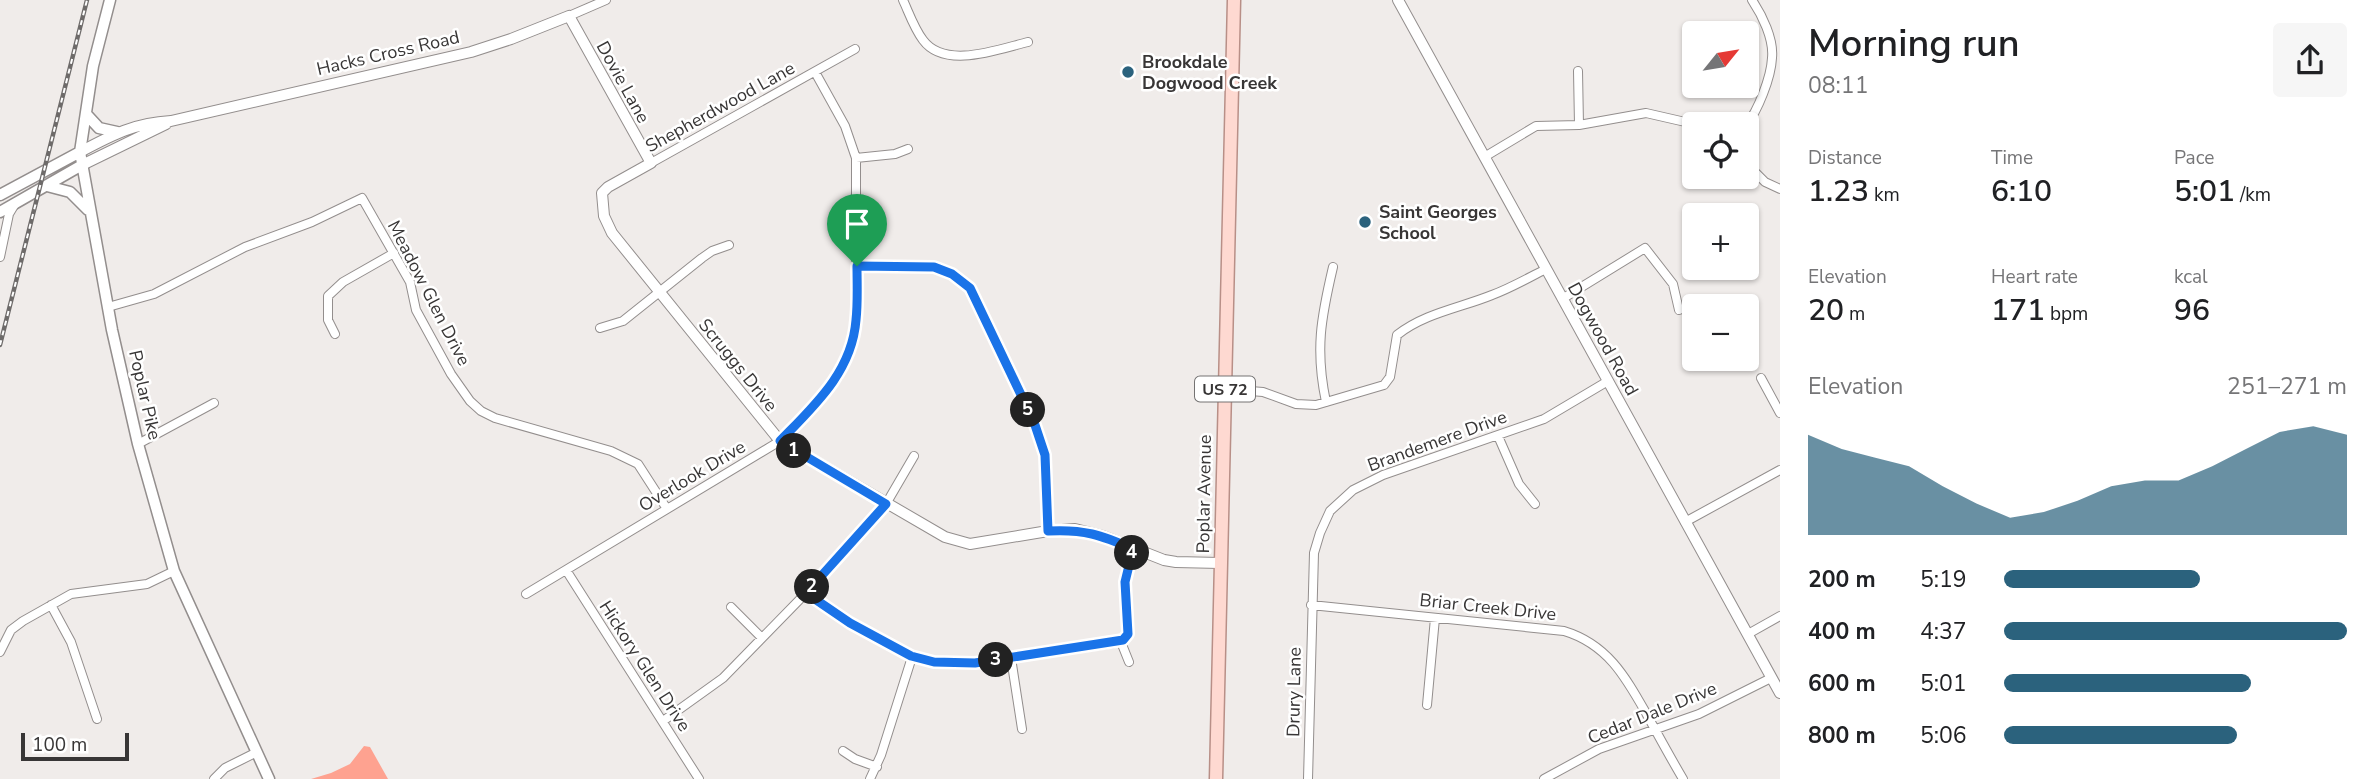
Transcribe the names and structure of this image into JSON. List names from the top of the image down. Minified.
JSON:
{"streets":{"main road":["Hacks Cross Road","US 72","Poplar Pike","Poplar Avenue"],"street":["Dovie Lane","Shepherdwood Lane","Meadow Glen Drive","Dogwood Road","Scruggs Drive","Brandemere Drive","Overlook Drive","Briar Creek Drive","Hickory Glen Drive","Drury Lane","Cedar Dale Drive"]},"crossings":[["Hacks Cross Road","Dovie Lane"],["Hacks Cross Road","Poplar Pike"],["Dovie Lane","Shepherdwood Lane"],["Shepherdwood Lane","Scruggs Drive"],["Shepherdwood Lane","Overlook Drive"],["Meadow Glen Drive","Poplar Pike"],["Meadow Glen Drive","Overlook Drive"],["Dogwood Road","Brandemere Drive"],["Dogwood Road","Cedar Dale Drive"],["Scruggs Drive","Overlook Drive"],["Scruggs Drive","Poplar Avenue"],["Brandemere Drive","Briar Creek Drive"],["Brandemere Drive","Drury Lane"],["Overlook Drive","Hickory Glen Drive"],["Briar Creek Drive","Drury Lane"],["Briar Creek Drive","Cedar Dale Drive"]],"places":["Brookdale Dogwood Creek","Saint Georges School"],"scale_bar":"100 m","north":"top right","page":{"heading":["Morning run","08:11"],"map_buttons":["+","−"],"stats":[["Distance","1.23 km"],["Time","6:10"],["Pace","5:01 /km"],["Elevation","20 m"],["Heart rate","171 bpm"],["kcal","96"]],"chart":["Elevation","251–271 m"],"pins":["5","1","4","2","3"],"list":[{"name":"200 m","note":"5:19"},{"name":"400 m","note":"4:37"},{"name":"600 m","note":"5:01"},{"name":"800 m","note":"5:06"}],"scale":"100 m"}}
